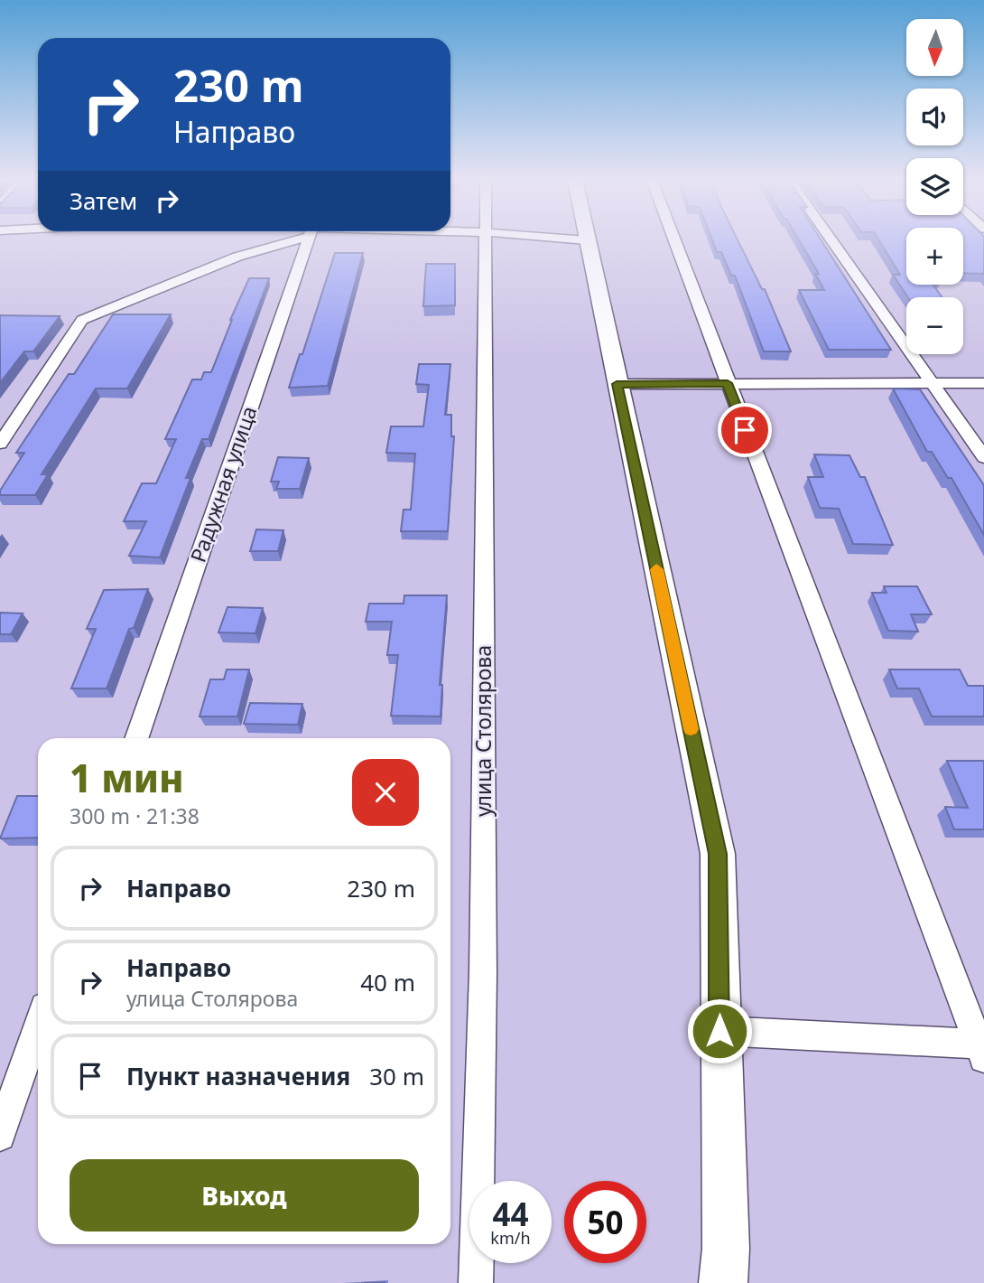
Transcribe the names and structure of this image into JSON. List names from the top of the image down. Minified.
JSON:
{"streets":{"street":["Радужная улица","улица Столярова"]},"north":"bottom","page":{"map_buttons":["+","−"],"turn":["230 m","Направо"],"then":"Затем","heading":["1 мин","300 m · 21:38"],"list":[{"name":"Направо","value":"230 m"},{"name":"Направо","note":"улица Столярова","value":"40 m"},{"name":"Пункт назначения","value":"30 m"}],"buttons":"Выход","speed":"44 km/h","limit":"50"}}
